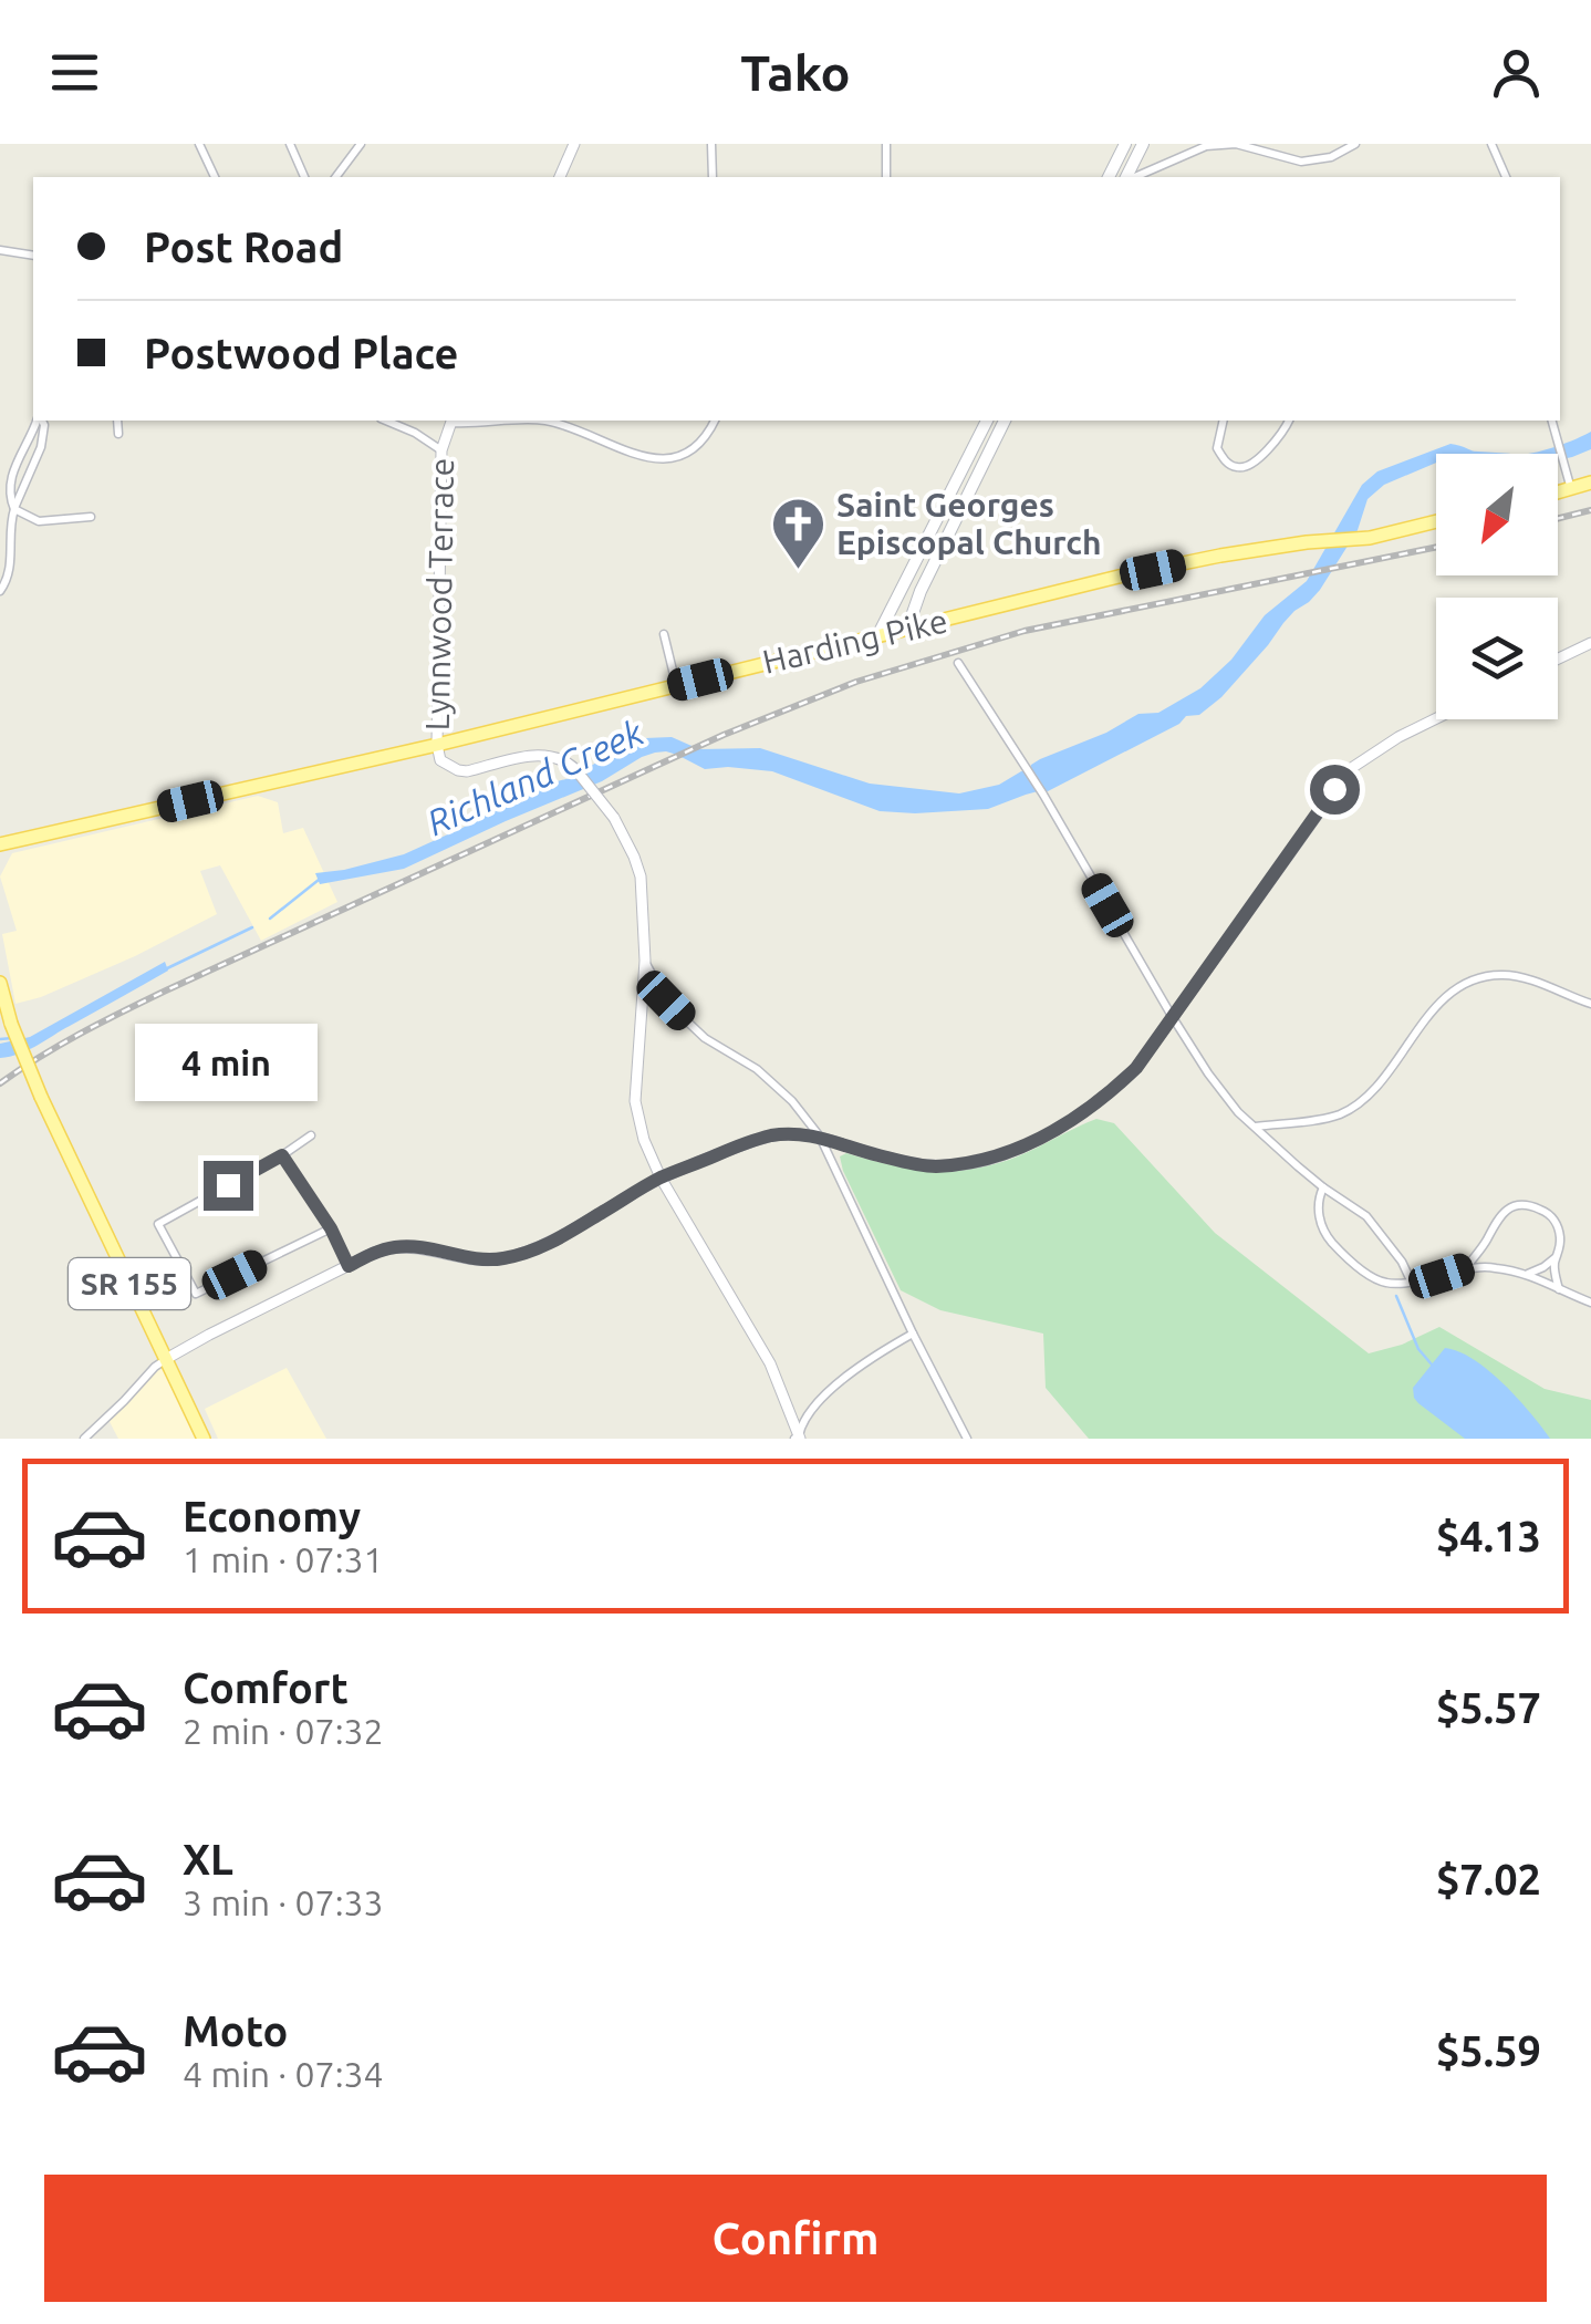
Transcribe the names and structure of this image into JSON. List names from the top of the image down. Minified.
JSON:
{"streets":{"main road":["Harding Pike","SR 155"],"street":["Lynnwood Terrace"]},"crossings":[["Lynnwood Terrace","Harding Pike"]],"water":["Richland Creek"],"places":{"church":["Saint Georges Episcopal Church"]},"north":"bottom left","page":{"header":"Tako","banner":["Post Road","Postwood Place"],"bubble":"4 min","list":[{"name":"Economy","note":"1 min · 07:31","value":"$4.13"},{"name":"Comfort","note":"2 min · 07:32","value":"$5.57"},{"name":"XL","note":"3 min · 07:33","value":"$7.02"},{"name":"Moto","note":"4 min · 07:34","value":"$5.59"}],"buttons":"Confirm"}}
